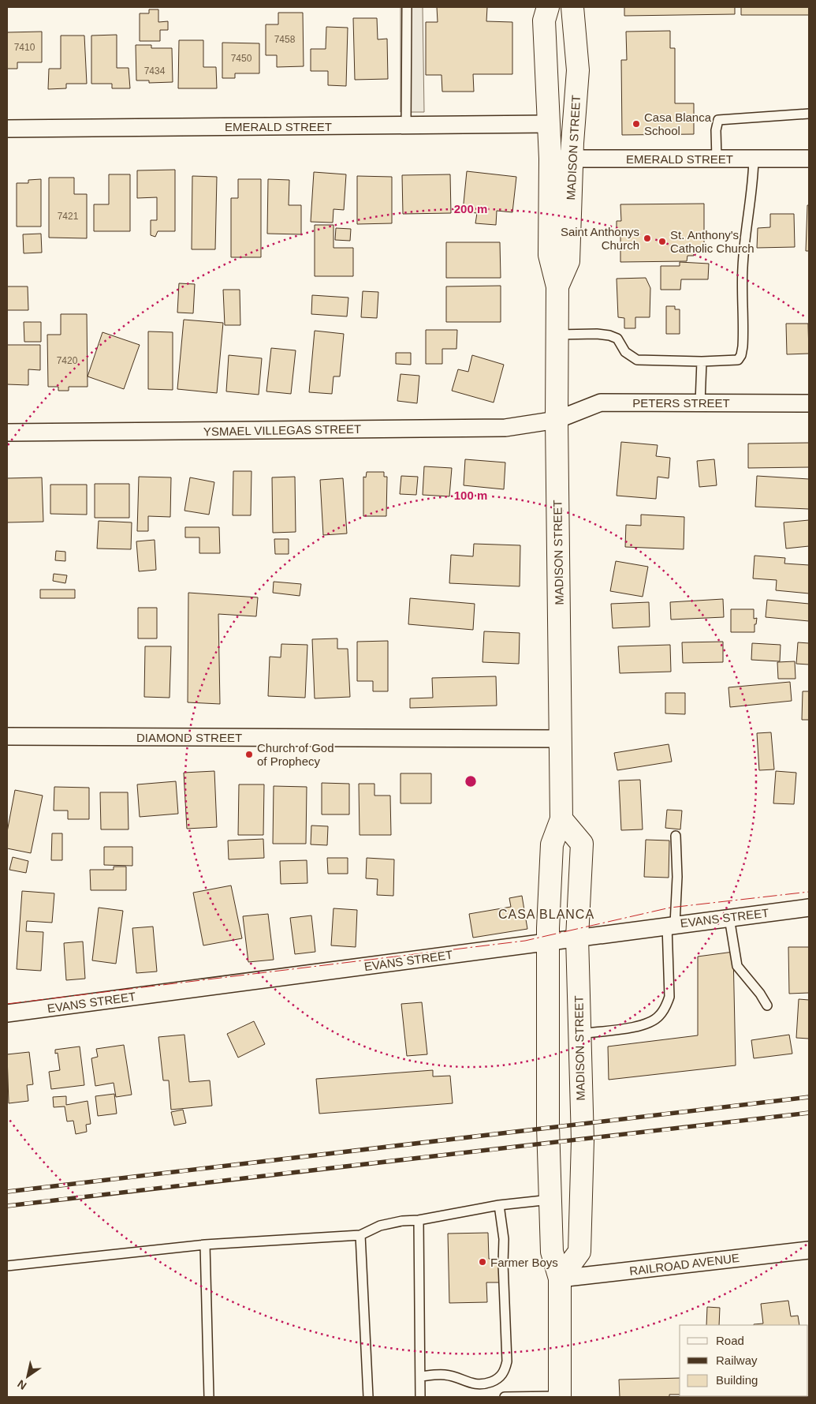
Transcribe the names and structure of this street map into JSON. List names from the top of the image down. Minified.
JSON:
{"streets":{"street":["EMERALD STREET","MADISON STREET","PETERS STREET","YSMAEL VILLEGAS STREET","DIAMOND STREET","EVANS STREET","RAILROAD AVENUE"]},"crossings":[["EMERALD STREET","MADISON STREET"],["MADISON STREET","PETERS STREET"],["MADISON STREET","YSMAEL VILLEGAS STREET"],["MADISON STREET","DIAMOND STREET"],["MADISON STREET","EVANS STREET"],["MADISON STREET","RAILROAD AVENUE"],["PETERS STREET","YSMAEL VILLEGAS STREET"]],"districts":["CASA BLANCA"],"places":["Casa Blanca School","Saint Anthonys Church","St. Anthony's Catholic Church","Church of God of Prophecy","Farmer Boys"],"house_numbers":["7458","7410","7450","7434","7421","7420"],"legend":["Road","Railway","Building"],"north":"bottom left","rings":["200 m","100 m"]}
